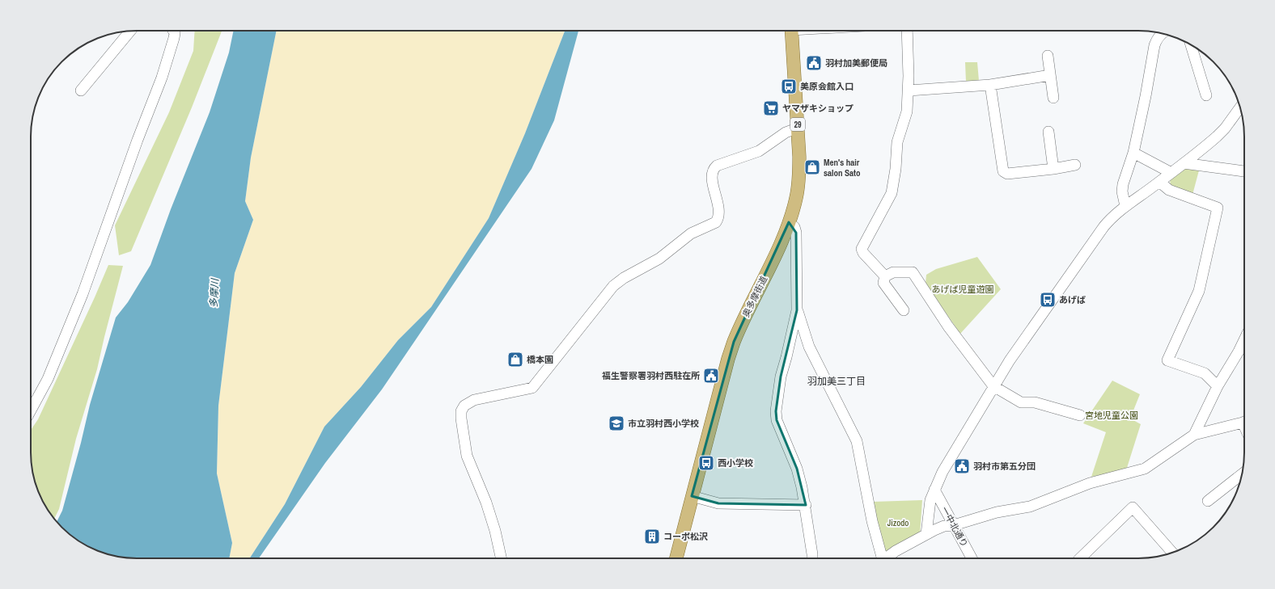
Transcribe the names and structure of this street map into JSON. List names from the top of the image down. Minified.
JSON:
{"streets":{"main road":["29","奥多摩街道"],"street":["一中北通り"]},"districts":["羽加美三丁目"],"water":["多摩川"],"parks":["あげば児童遊園","宮地児童公園","Jizodo"],"places":{"public building":["羽村加美郵便局","福生警察署羽村西駐在所","羽村市第五分団"],"bus stop":["美原会館入口","あげば","西小学校"],"supermarket":["ヤマザキショップ"],"shop":["Men's hair salon Sato","橋本園"],"school or university":["市立羽村西小学校"],"building":["コーポ松沢"]}}
